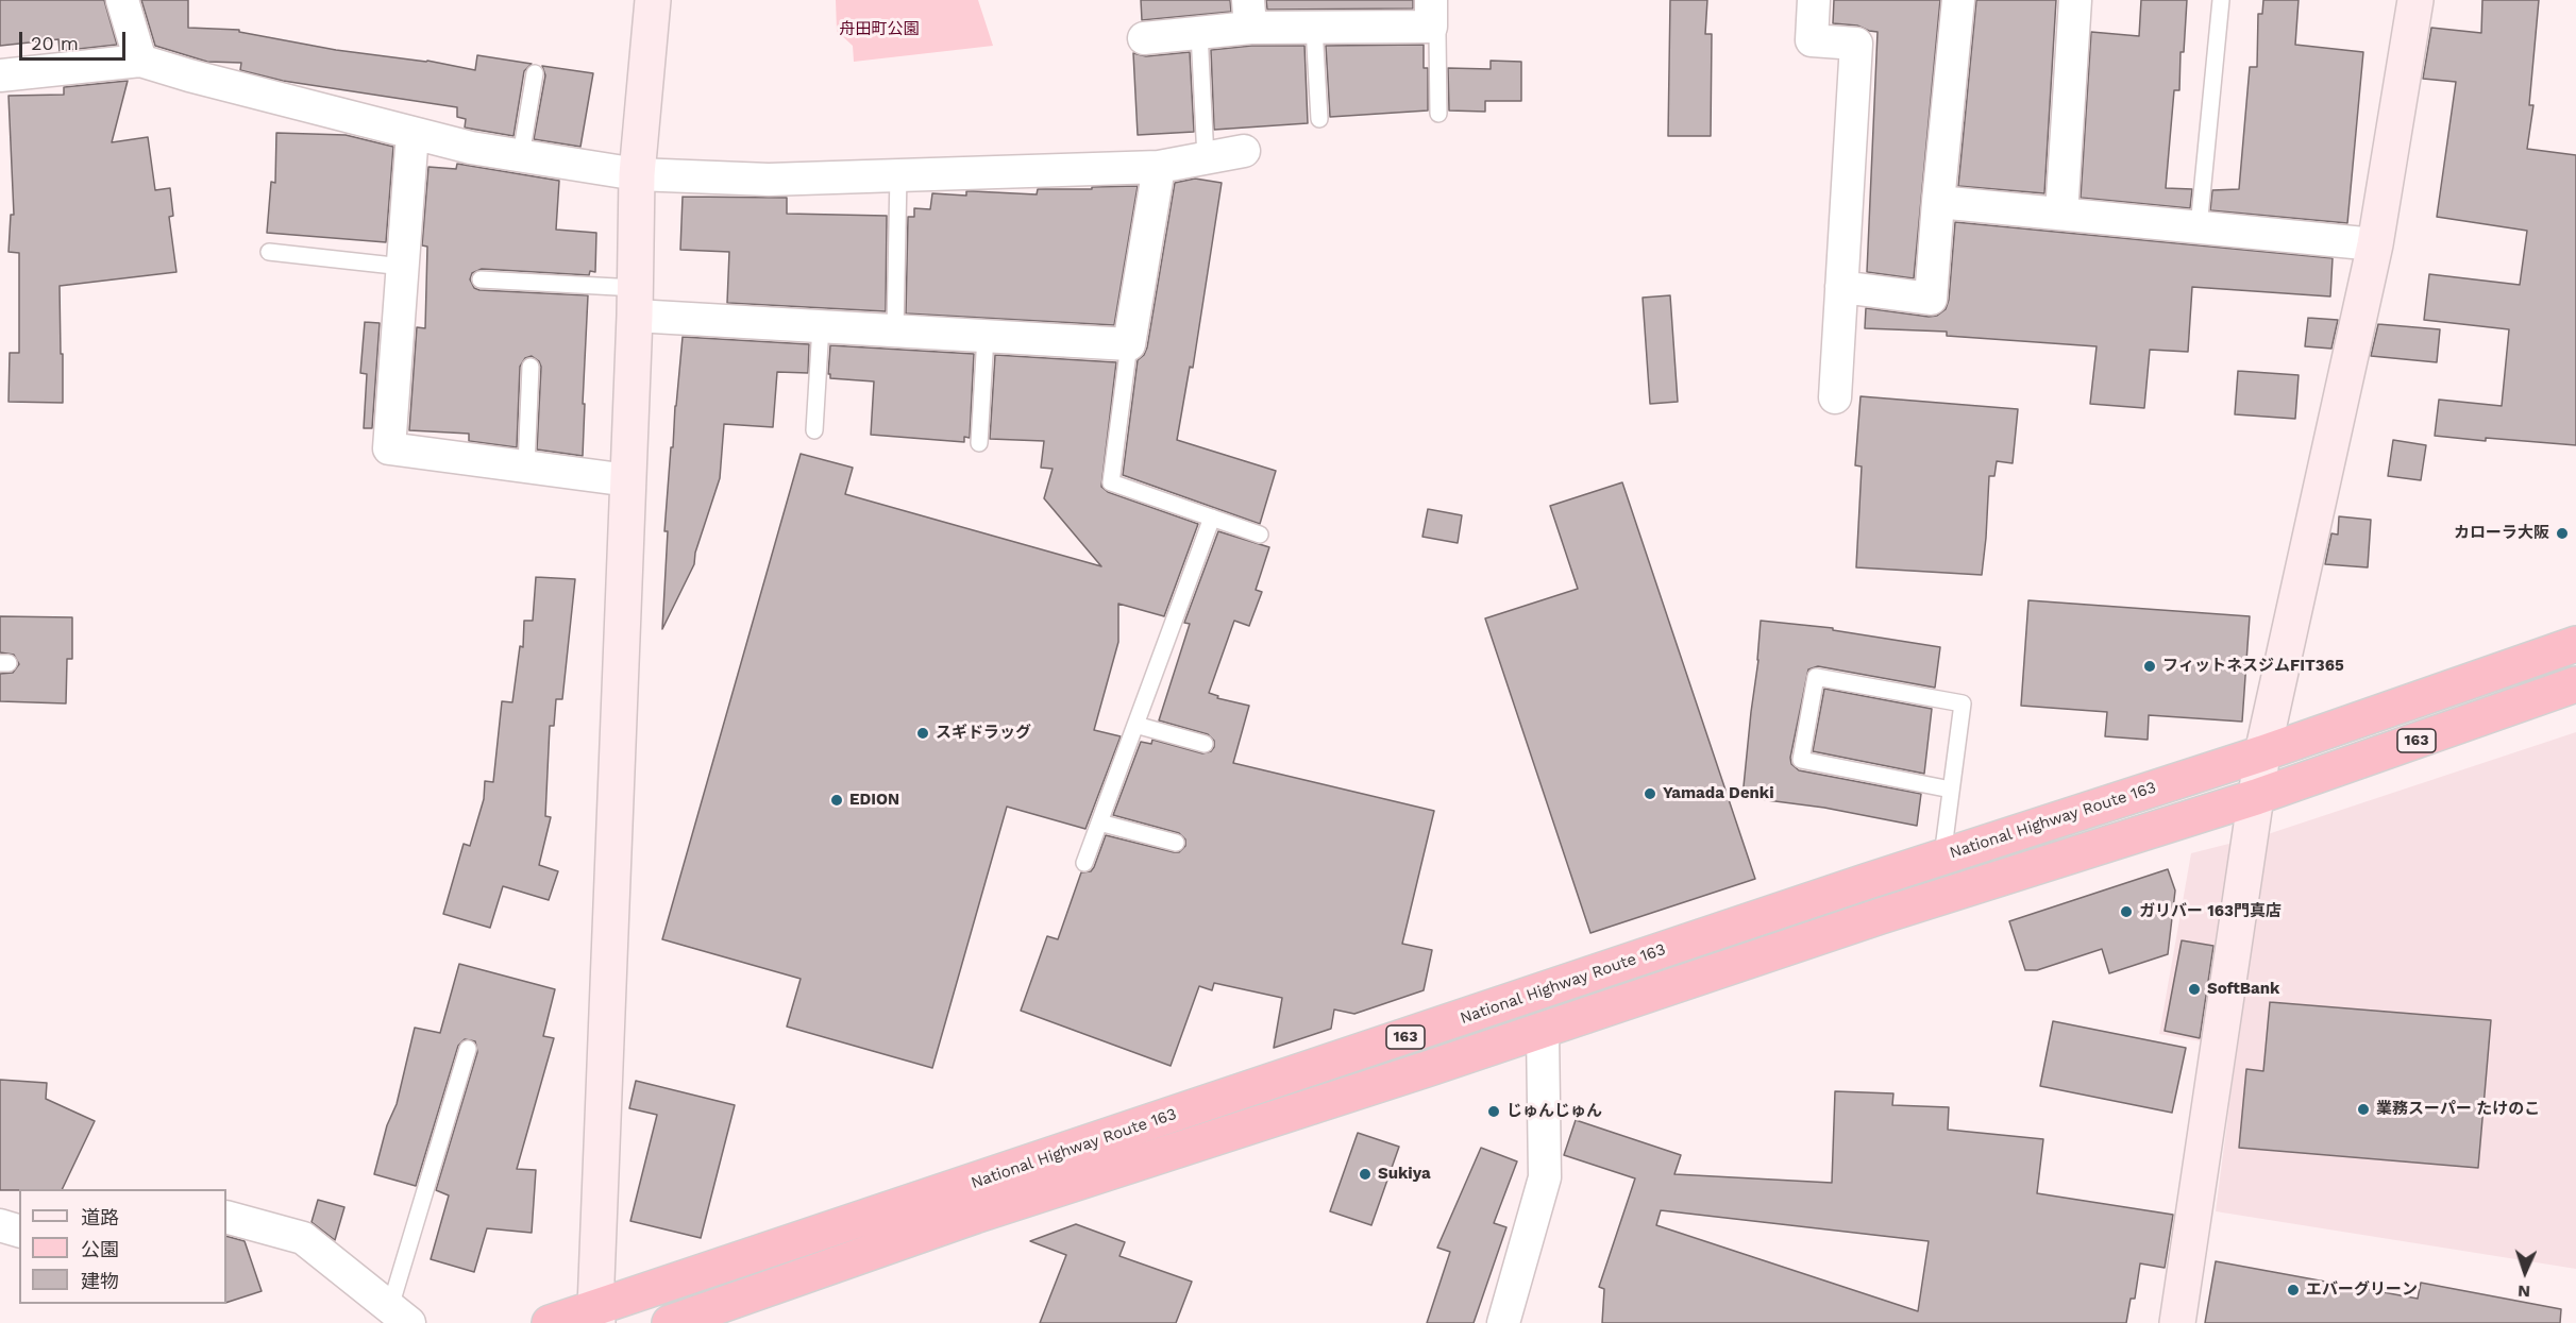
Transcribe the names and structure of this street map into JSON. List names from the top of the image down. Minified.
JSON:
{"streets":{"highway":["163","National Highway Route 163"]},"parks":["舟田町公園"],"places":["カローラ大阪","フィットネスジムFIT365","スギドラッグ","Yamada Denki","EDION","ガリバー 163門真店","SoftBank","業務スーパー たけのこ","じゅんじゅん","Sukiya","エバーグリーン"],"legend":["道路","公園","建物"],"scale_bar":"20 m","north":"bottom"}
